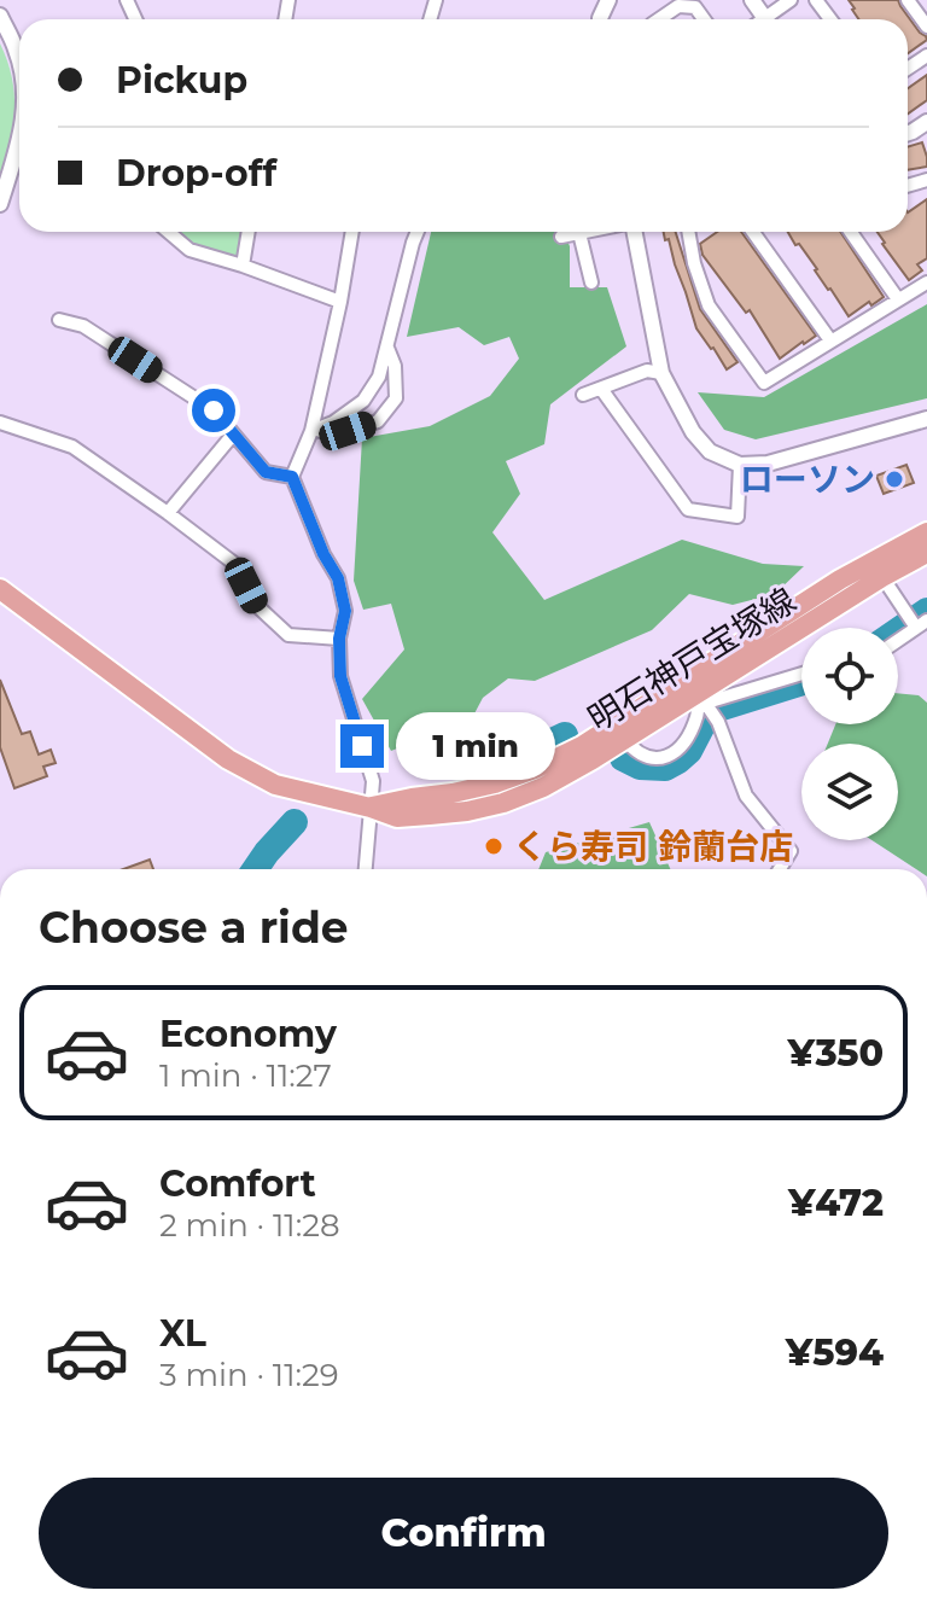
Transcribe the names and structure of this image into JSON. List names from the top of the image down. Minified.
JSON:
{"streets":{"main road":["明石神戸宝塚線"]},"places":["ローソン","くら寿司 鈴蘭台店"],"page":{"banner":["Pickup","Drop-off"],"bubble":"1 min","heading":"Choose a ride","list":[{"name":"Economy","note":"1 min · 11:27","value":"¥350"},{"name":"Comfort","note":"2 min · 11:28","value":"¥472"},{"name":"XL","note":"3 min · 11:29","value":"¥594"}],"buttons":"Confirm"}}
